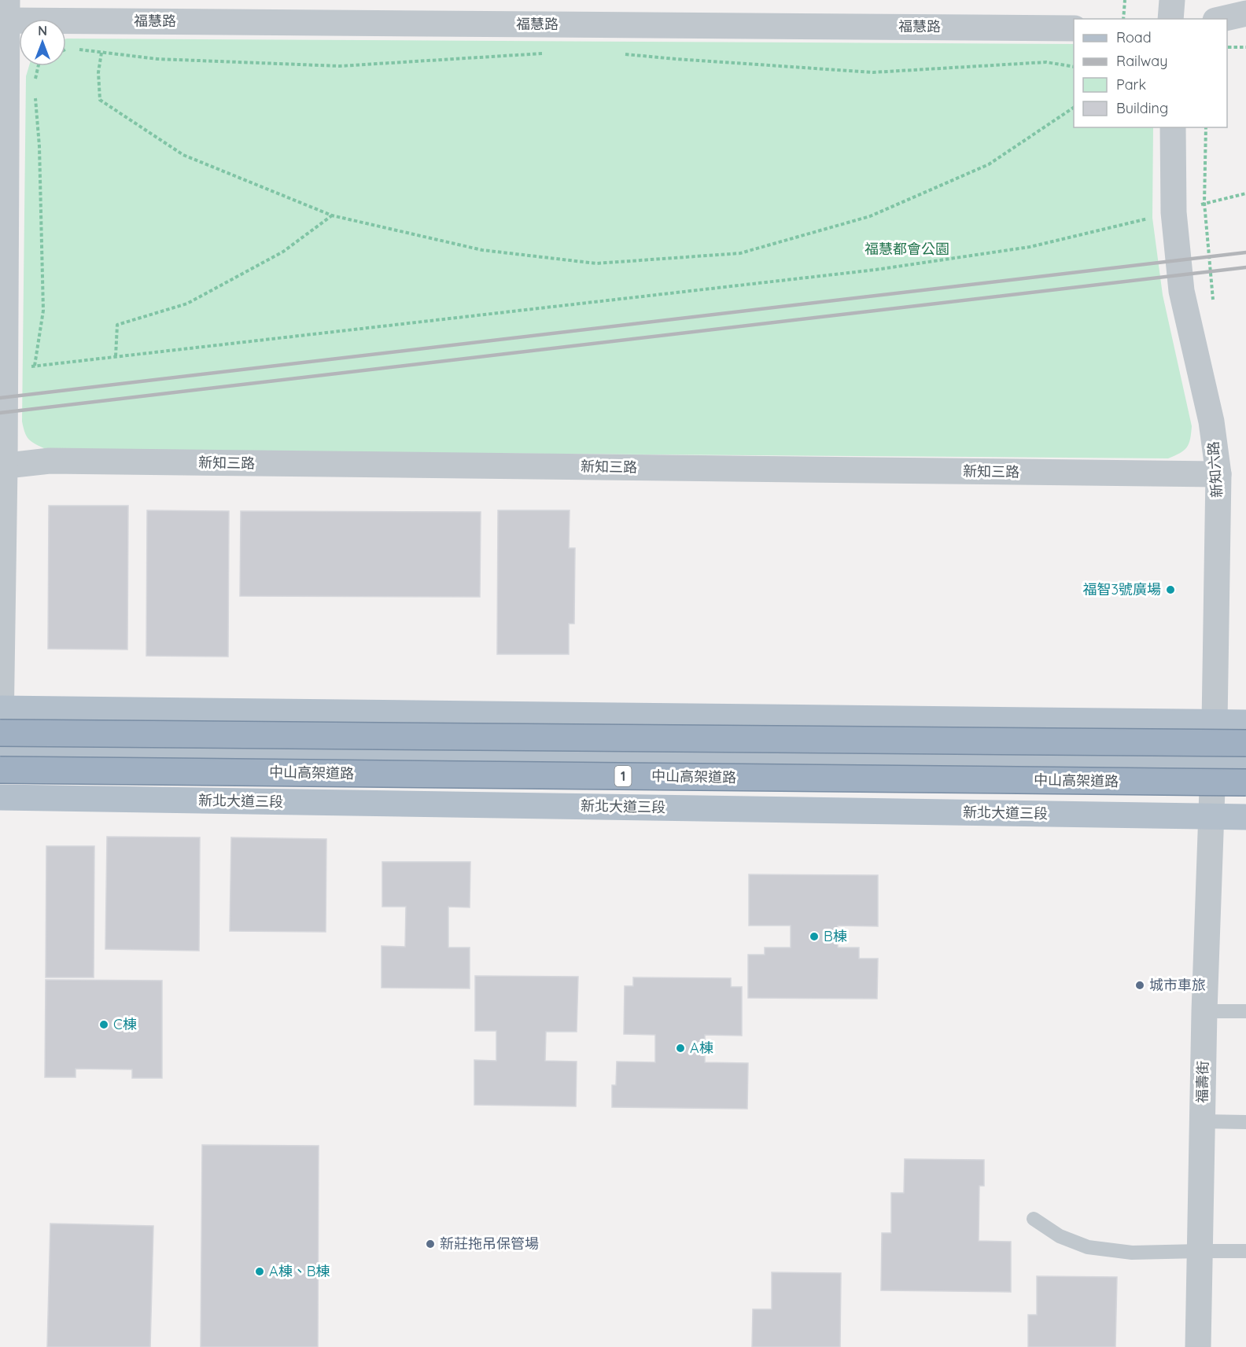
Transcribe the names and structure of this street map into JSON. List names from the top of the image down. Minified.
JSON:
{"streets":{"highway":["中山高架道路","1"],"main road":["新北大道三段"],"street":["福慧路","新知三路","新知六路","福壽街"]},"crossings":[["新知三路","新知六路"],["新知六路","1"],["新知六路","新北大道三段"],["新知六路","福壽街"],["新北大道三段","福壽街"]],"parks":["福慧都會公園"],"places":["福智3號廣場","B棟","城市車旅","C棟","A棟","新莊拖吊保管場","A棟、B棟"],"legend":["Road","Railway","Park","Building"],"north":"top"}
